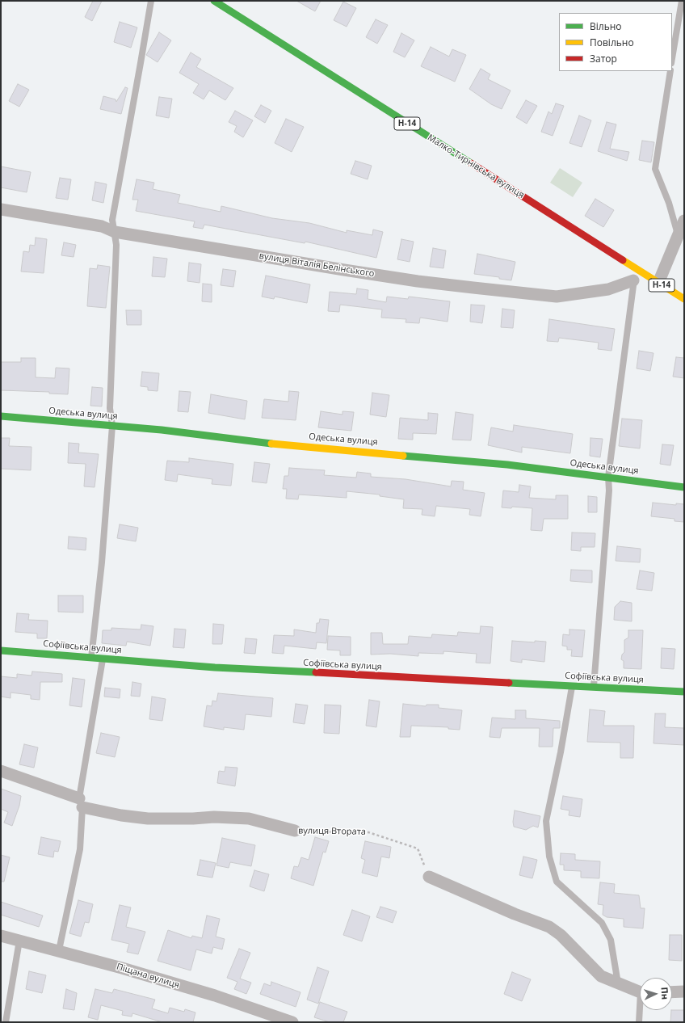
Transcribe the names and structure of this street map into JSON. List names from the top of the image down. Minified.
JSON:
{"streets":{"street":["Н-14","Малко-Тирнівська вулиця","вулиця Віталія Белінського","Одеська вулиця","Софіївська вулиця","вулиця Втората","Піщана вулиця"]},"crossings":[["Н-14","Малко-Тирнівська вулиця"],["Н-14","вулиця Віталія Белінського"],["Малко-Тирнівська вулиця","вулиця Віталія Белінського"]],"legend":["Вільно","Повільно","Затор"],"north":"right"}
